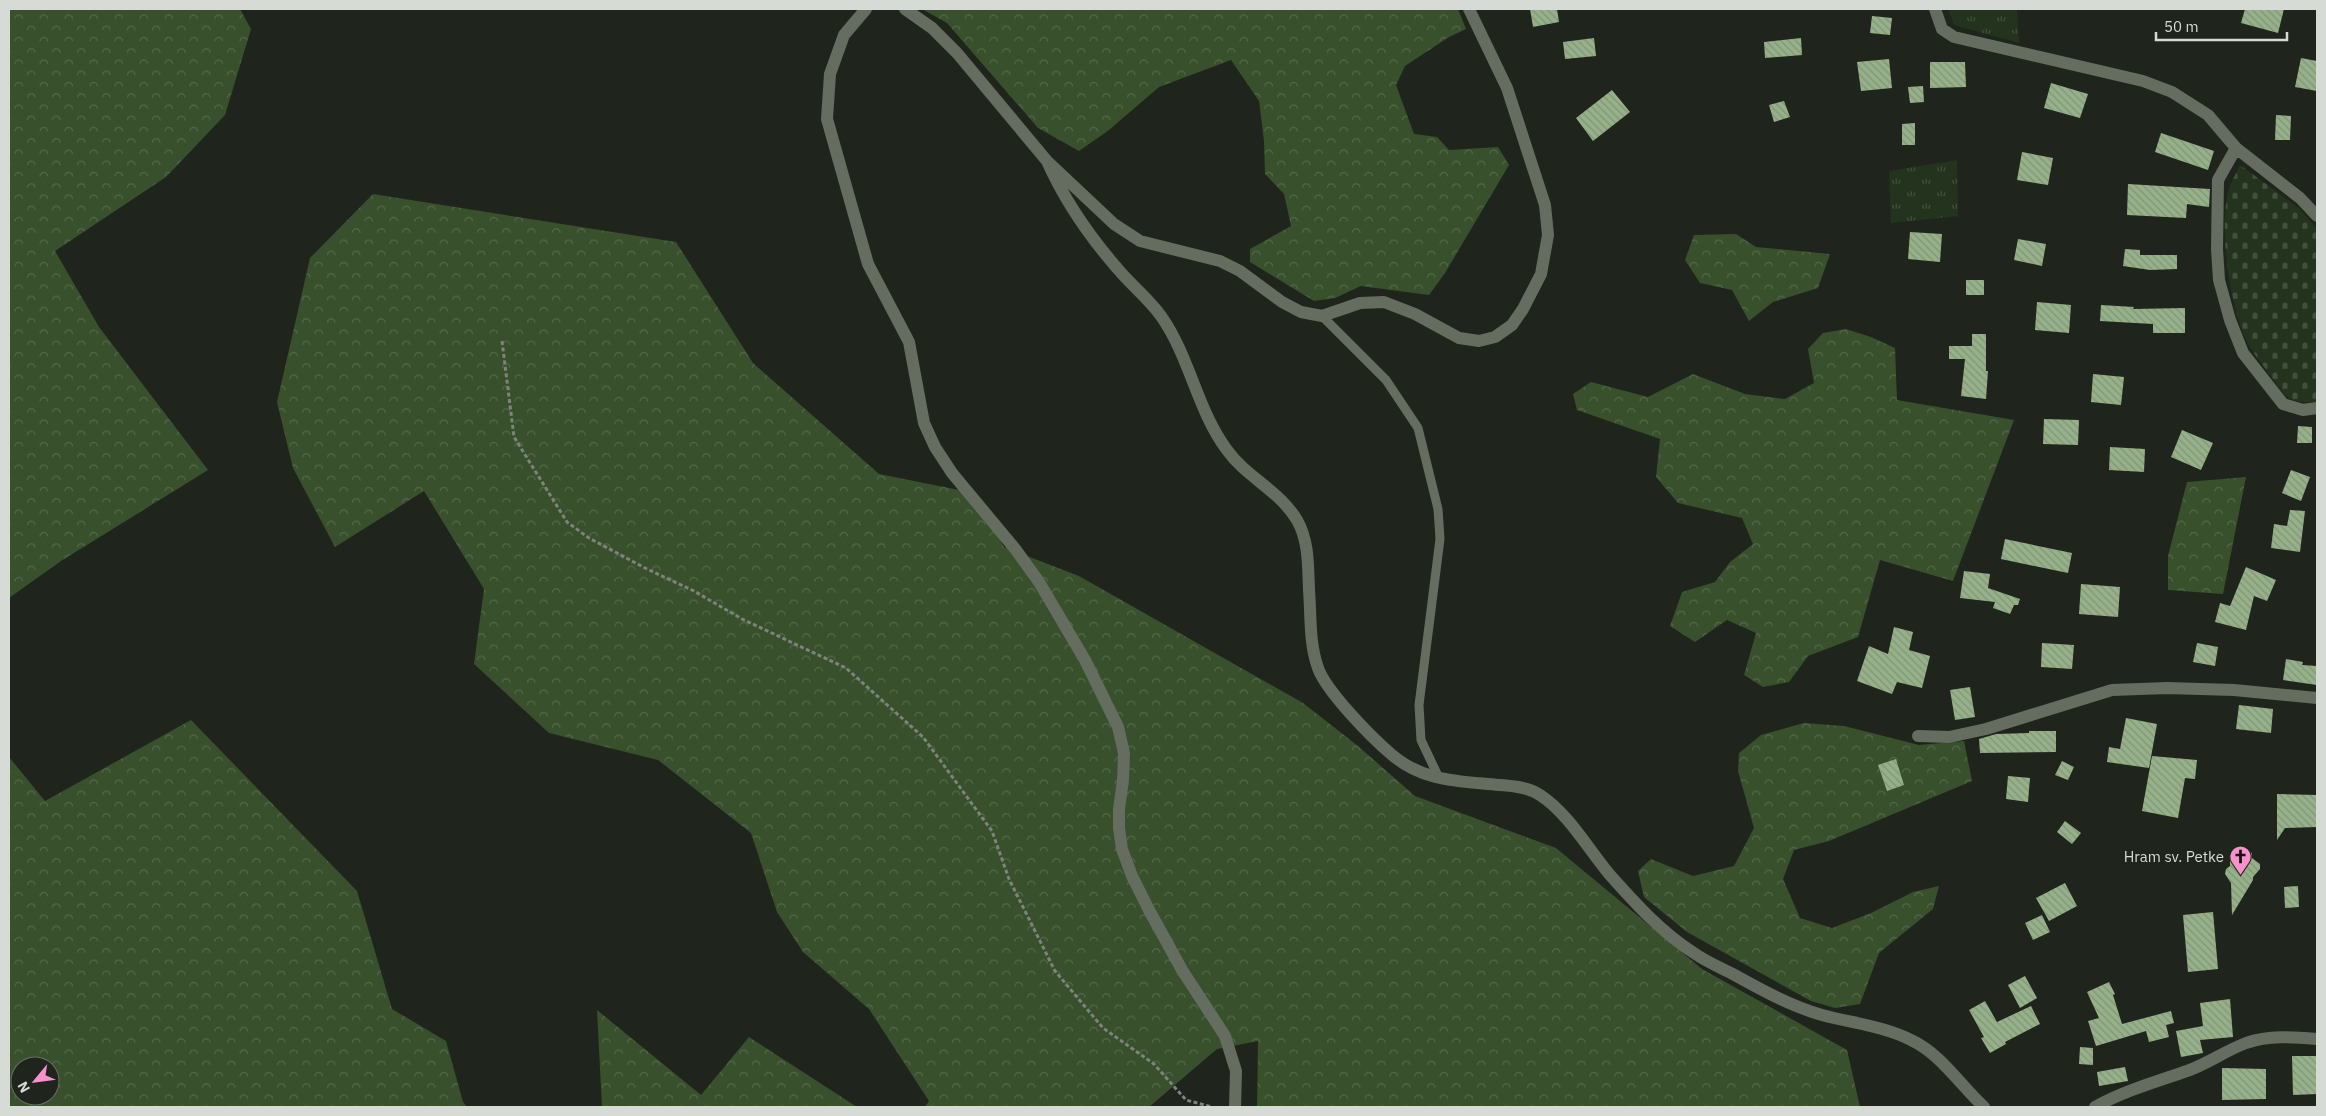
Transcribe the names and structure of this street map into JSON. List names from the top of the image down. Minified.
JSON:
{"places":{"church":["Hram sv. Petke"]},"scale_bar":"50 m","north":"bottom left"}
